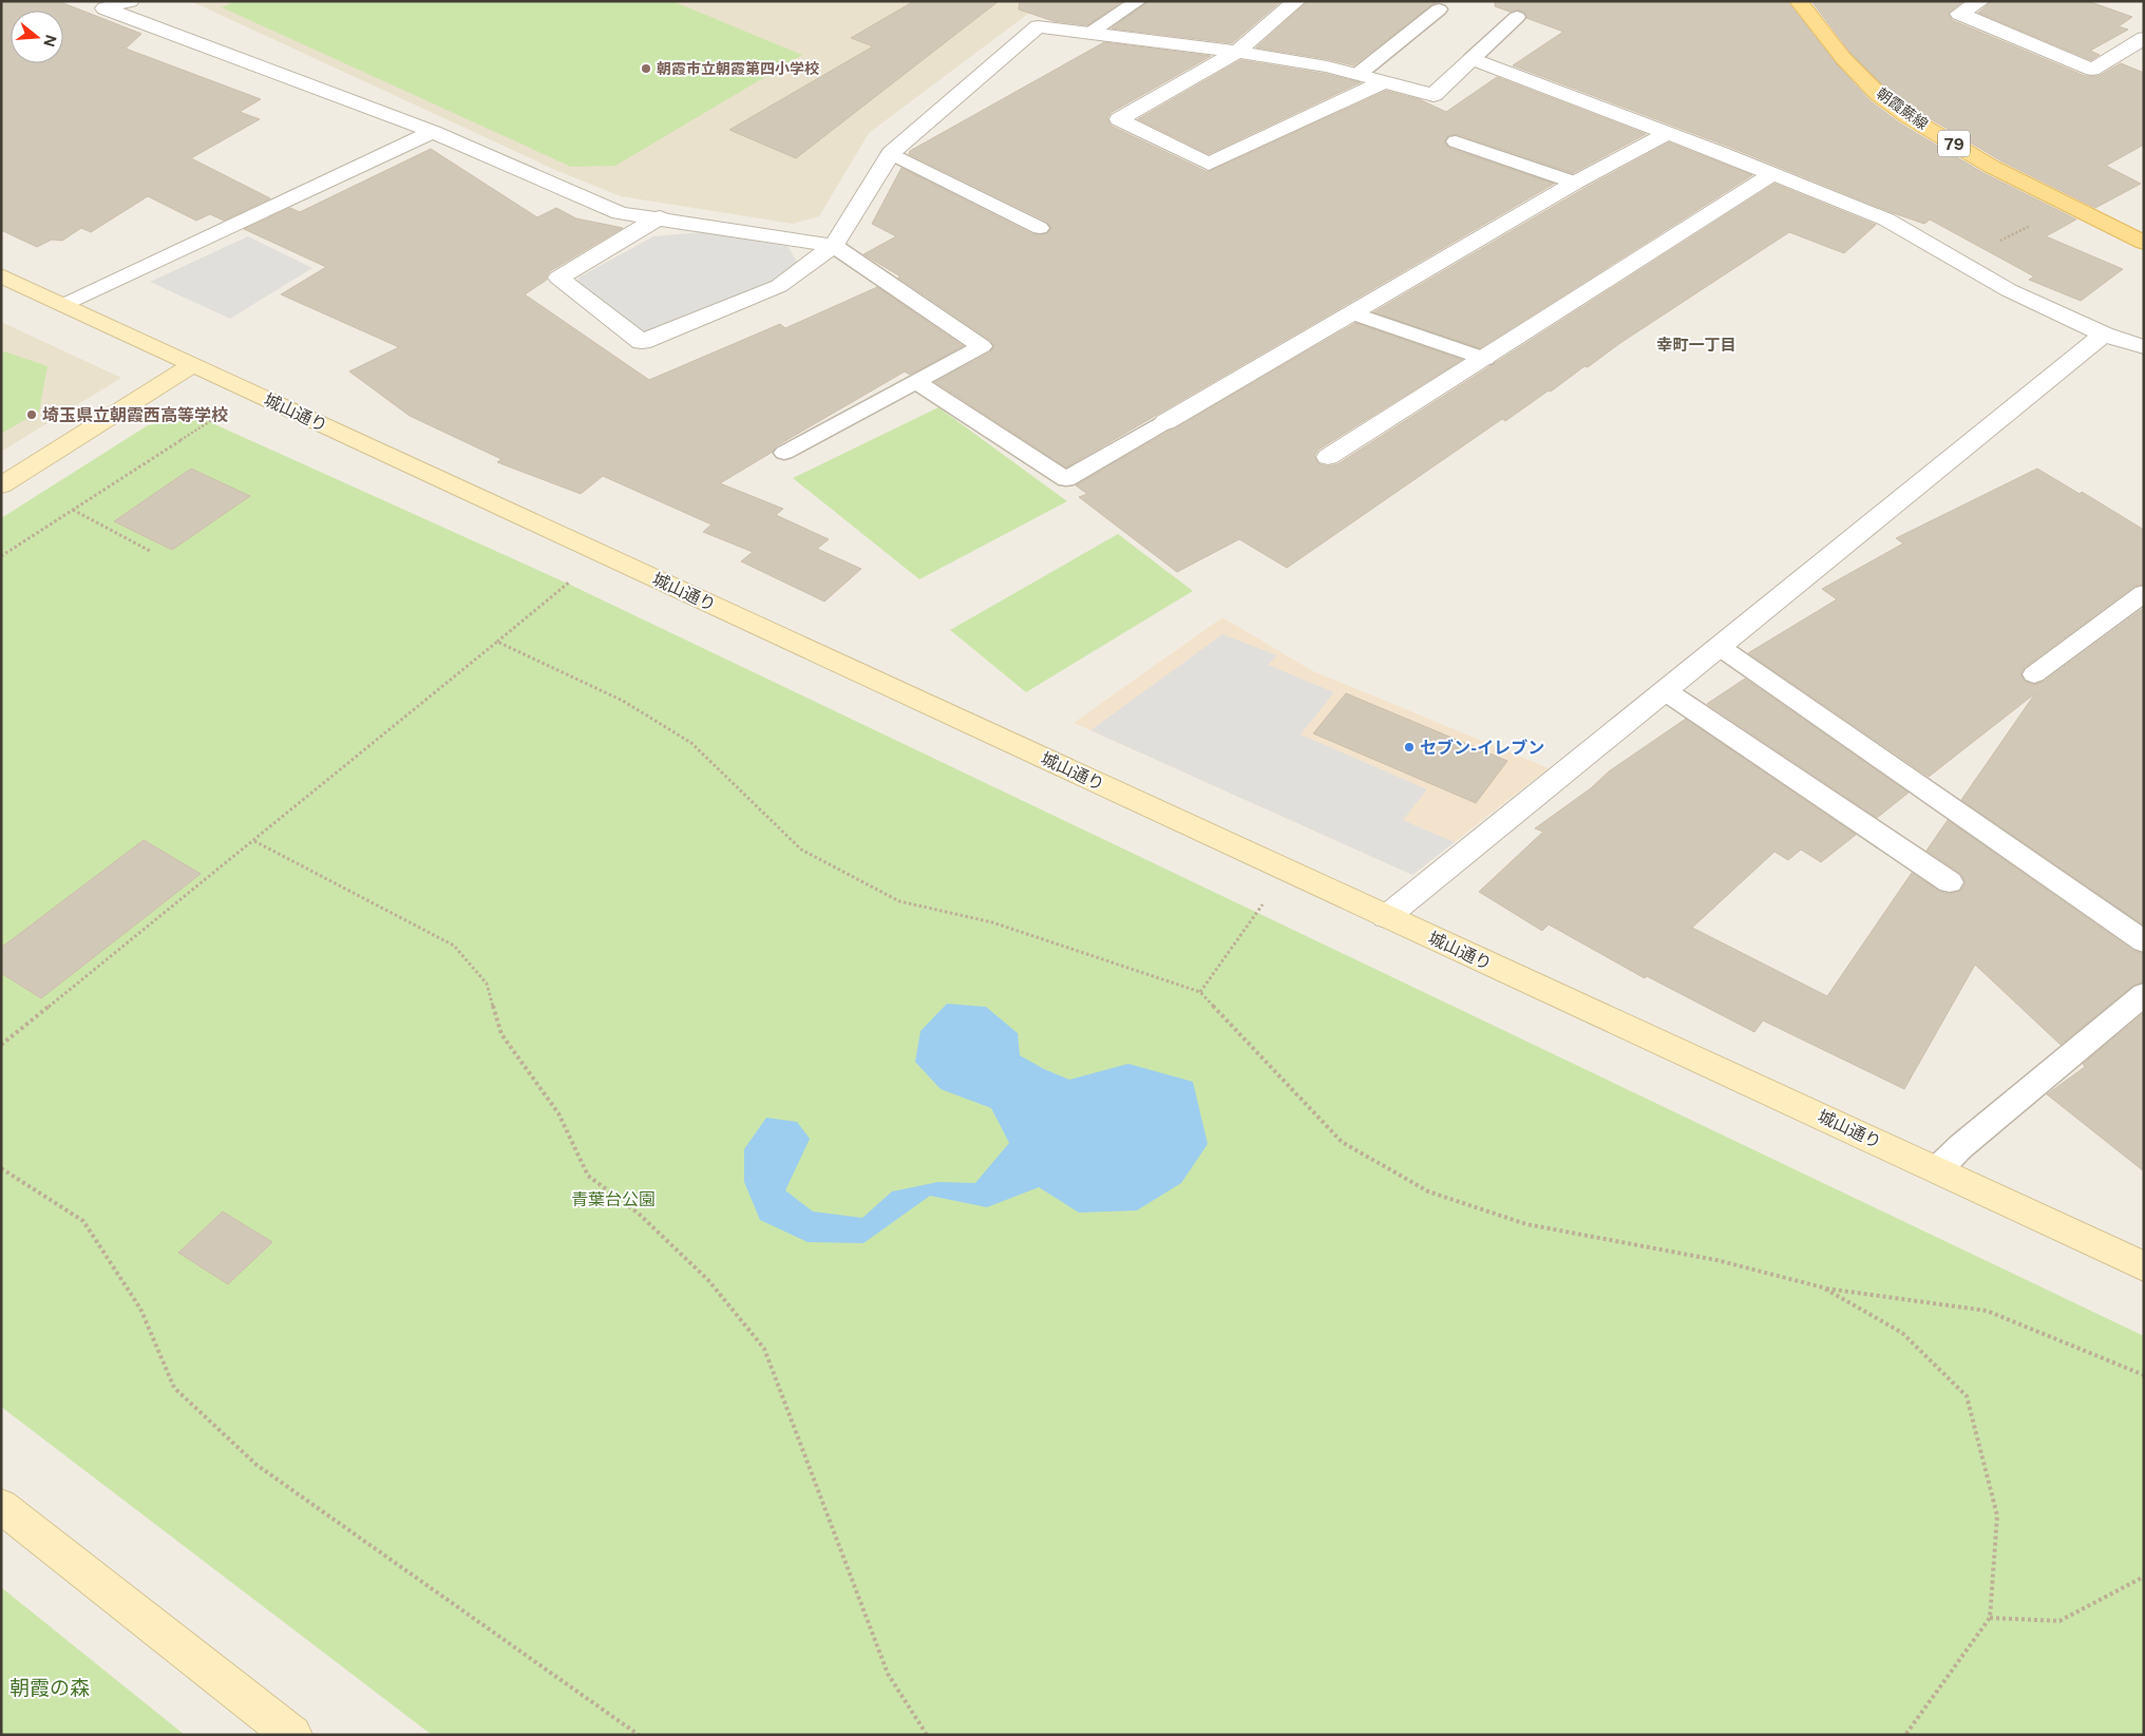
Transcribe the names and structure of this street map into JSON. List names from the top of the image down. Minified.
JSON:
{"streets":{"main road":["朝霞蕨線","79"],"street":["城山通り"]},"districts":["幸町一丁目"],"parks":["青葉台公園","朝霞の森"],"places":["朝霞市立朝霞第四小学校","埼玉県立朝霞西高等学校","セブン-イレブン"],"north":"right"}
